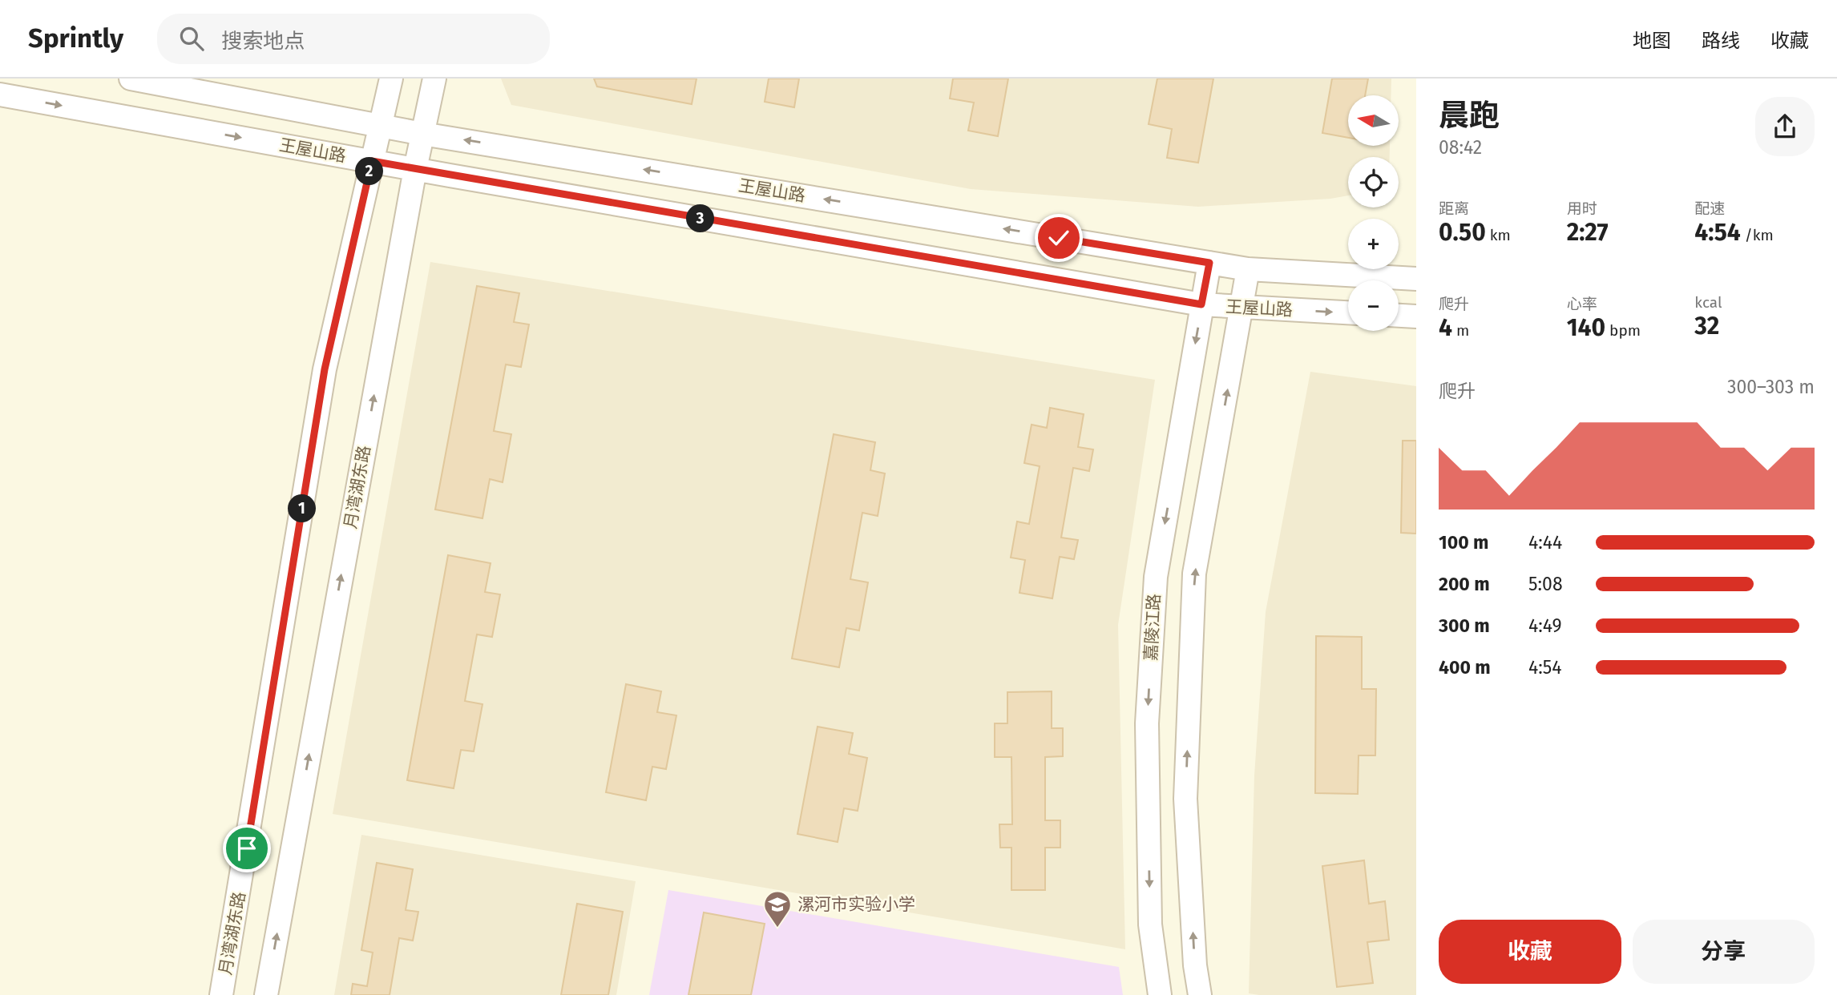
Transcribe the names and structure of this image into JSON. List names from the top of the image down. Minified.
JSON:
{"streets":{"street":["王屋山路","月湾湖东路","嘉陵江路"]},"crossings":[["王屋山路","月湾湖东路"],["王屋山路","嘉陵江路"]],"places":{"school or university":["漯河市实验小学"]},"north":"left","page":{"header":"Sprintly","search":"搜索地点","nav":["地图","路线","收藏"],"heading":["晨跑","08:42"],"map_buttons":["+","−"],"pins":["2","3","1"],"stats":[["距离","0.50 km"],["用时","2:27"],["配速","4:54 /km"],["爬升","4 m"],["心率","140 bpm"],["kcal","32"]],"chart":["爬升","300–303 m"],"list":[{"name":"100 m","note":"4:44"},{"name":"200 m","note":"5:08"},{"name":"300 m","note":"4:49"},{"name":"400 m","note":"4:54"}],"buttons":["收藏","分享"]}}
